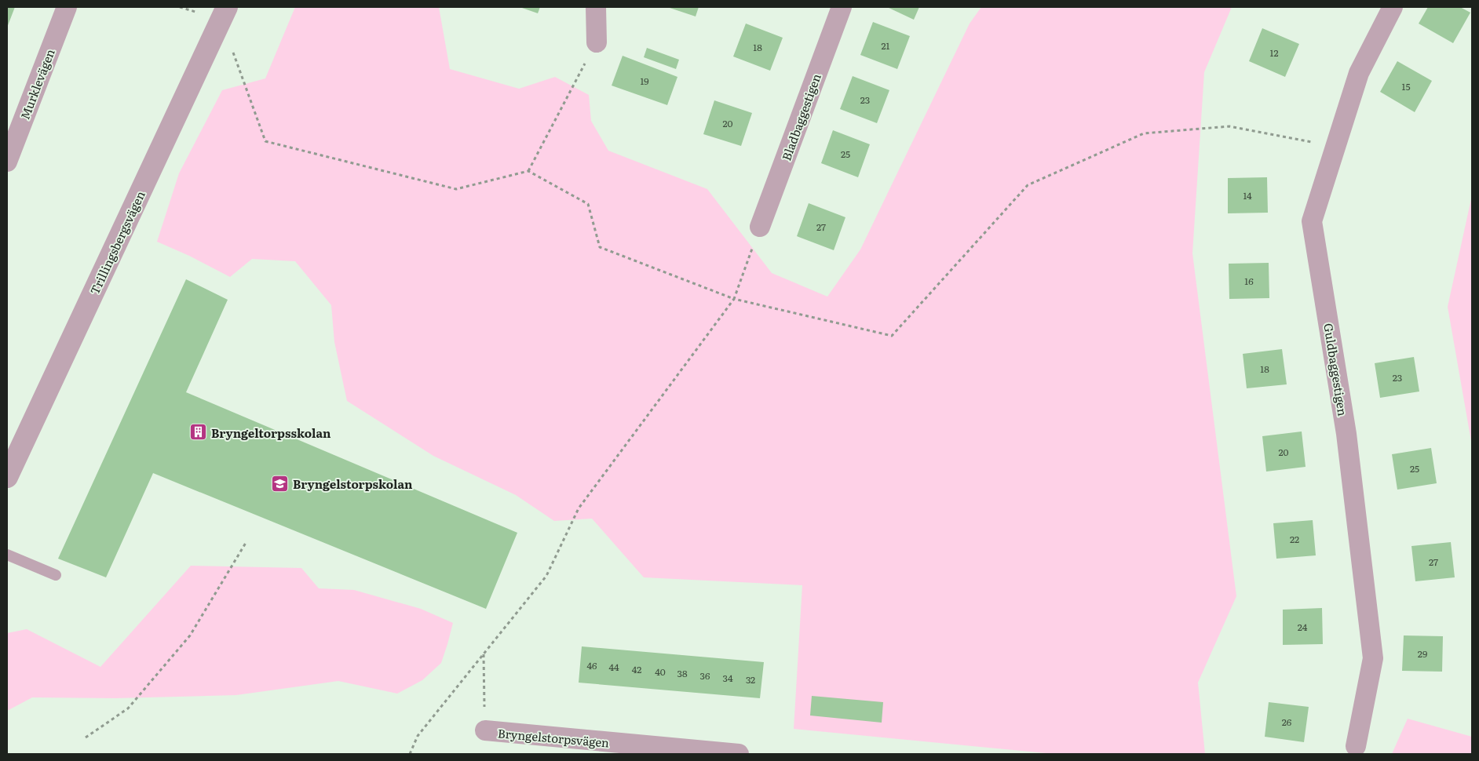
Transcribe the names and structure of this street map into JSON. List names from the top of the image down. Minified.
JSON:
{"streets":{"street":["Murklevägen","Bladbaggestigen","Trillingsbergsvägen","Guldbaggestigen","Bryngelstorpsvägen"]},"places":{"building":["Bryngeltorpsskolan"],"school or university":["Bryngelstorpskolan"]},"house_numbers":["21","18","12","19","15","23","20","25","14","27","16","18","23","20","25","22","27","24","29","46","44","42","40","38","36","34","32","26"]}
